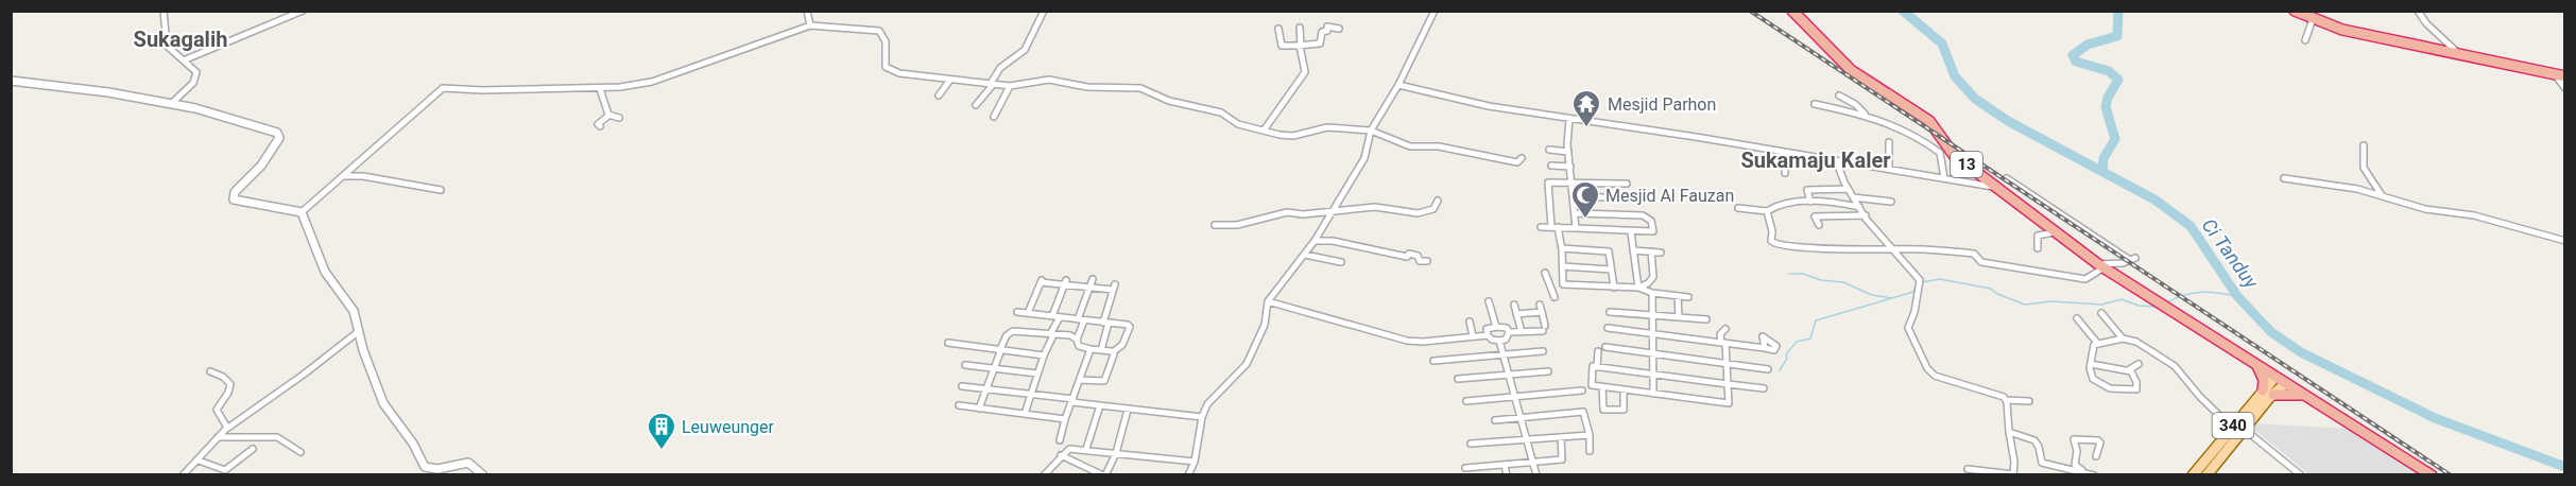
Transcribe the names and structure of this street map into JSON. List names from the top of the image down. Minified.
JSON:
{"streets":{"highway":["13"],"main road":["340"]},"crossings":[["13","340"]],"districts":["Sukagalih","Sukamaju Kaler"],"water":["Ci Tanduy"],"places":{"temple":["Mesjid Parhon"],"mosque":["Mesjid Al Fauzan"],"building":["Leuweunger"]}}
